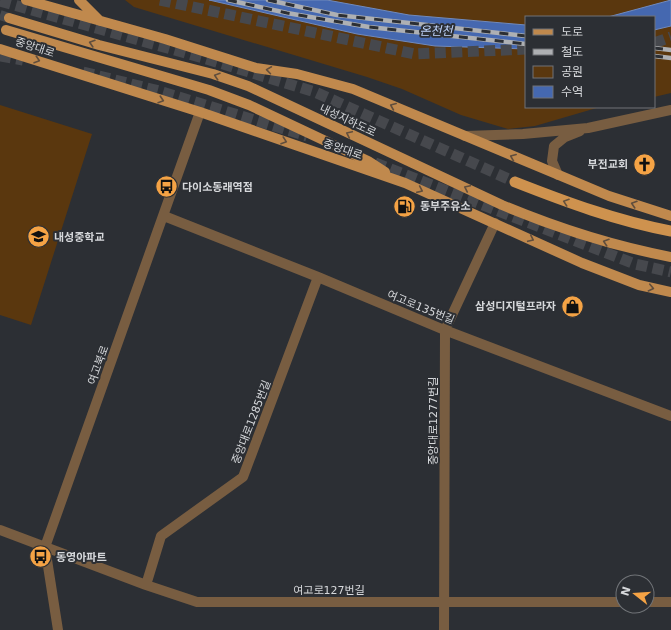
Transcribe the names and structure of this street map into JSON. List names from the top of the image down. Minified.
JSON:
{"streets":{"main road":["중앙대로","내성지하도로"],"street":["여고로135번길","여고북로","중앙대로1277번길","중앙대로1285번길","여고로127번길"]},"crossings":[["중앙대로","여고북로"],["중앙대로","중앙대로1277번길"],["여고로135번길","여고북로"],["여고로135번길","중앙대로1277번길"],["여고로135번길","중앙대로1285번길"],["여고북로","여고로127번길"],["중앙대로1277번길","여고로127번길"],["중앙대로1285번길","여고로127번길"]],"water":["온천천"],"places":{"church":["부전교회"],"bus stop":["다이소동래역점","동영아파트"],"fuel station":["동부주유소"],"school or university":["내성중학교"],"shop":["삼성디지털프라자"]},"legend":["도로","철도","공원","수역"],"north":"left"}
